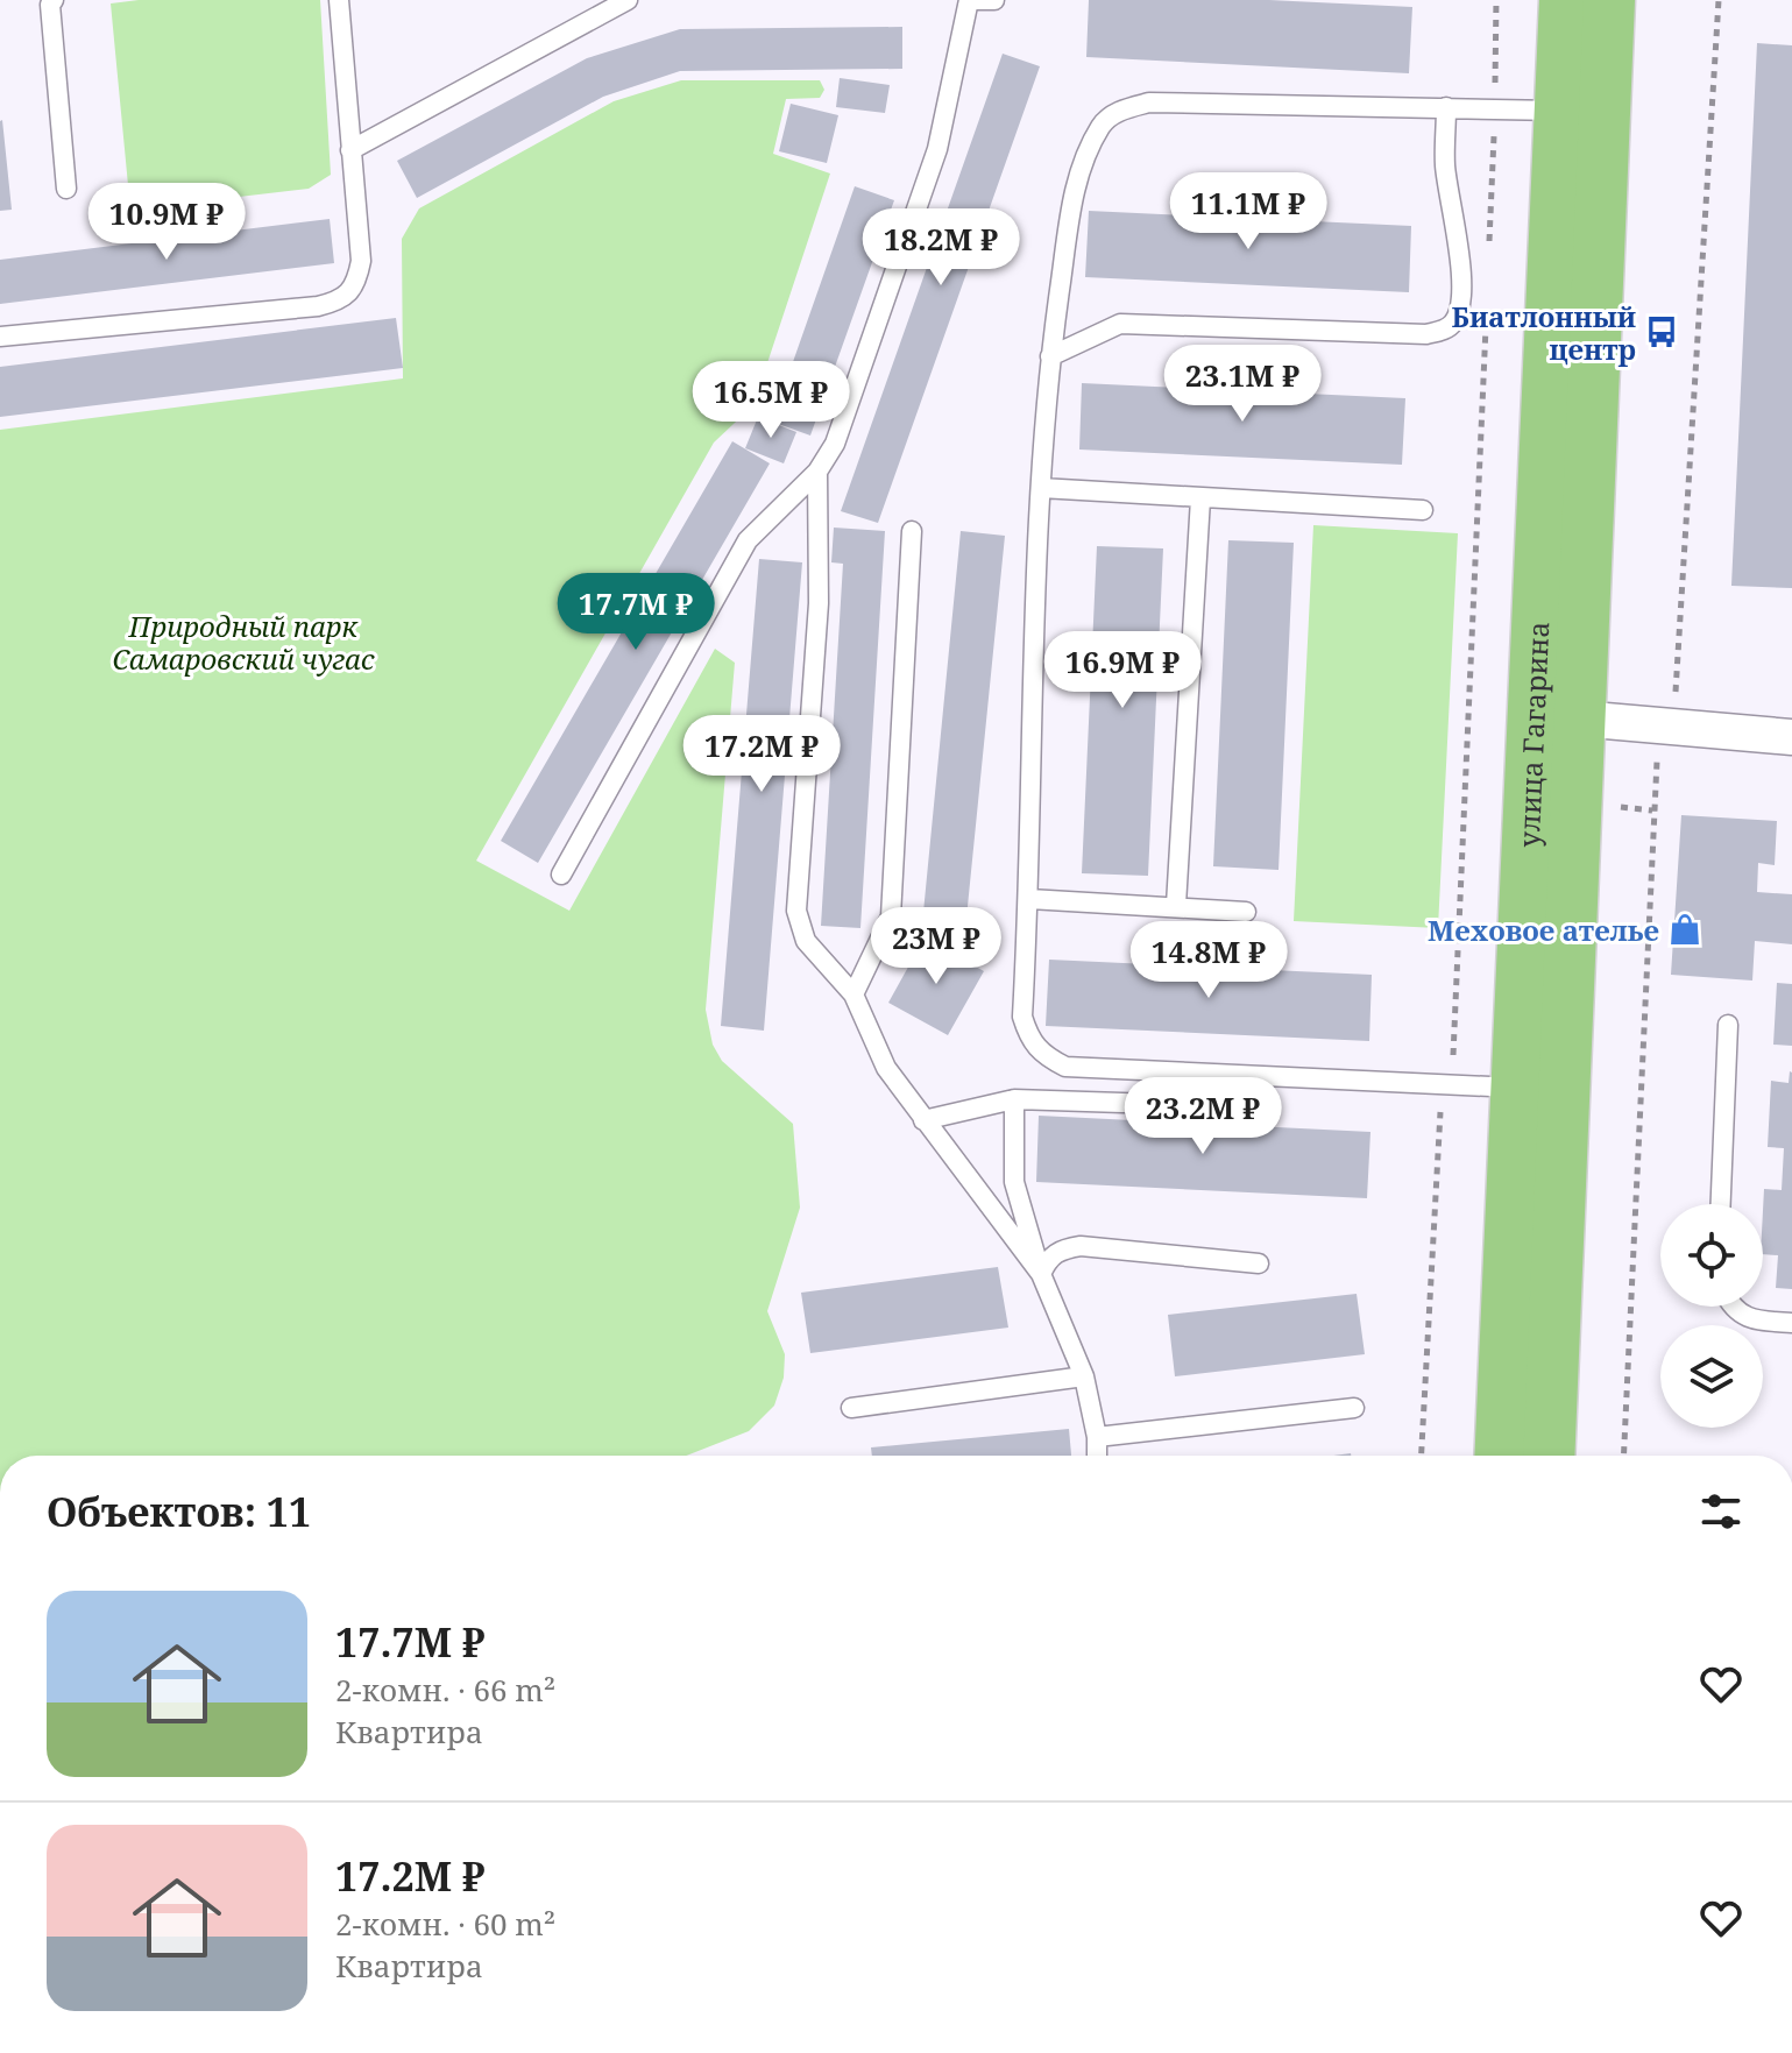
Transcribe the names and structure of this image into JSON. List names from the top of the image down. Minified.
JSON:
{"streets":{"main road":["улица Гагарина"]},"parks":["Природный парк Самаровский чугас"],"places":{"bus stop":["Биатлонный центр"],"shop":["Меховое ателье"]},"page":{"price":["11.1M ₽","10.9M ₽","18.2M ₽","23.1M ₽","16.5M ₽","17.7M ₽","16.9M ₽","17.2M ₽","23M ₽","14.8M ₽","23.2M ₽"],"heading":"Объектов: 11","list":[{"name":"17.7M ₽","note":"2-комн. · 66 m² · Квартира"},{"name":"17.2M ₽","note":"2-комн. · 60 m² · Квартира"}]}}
